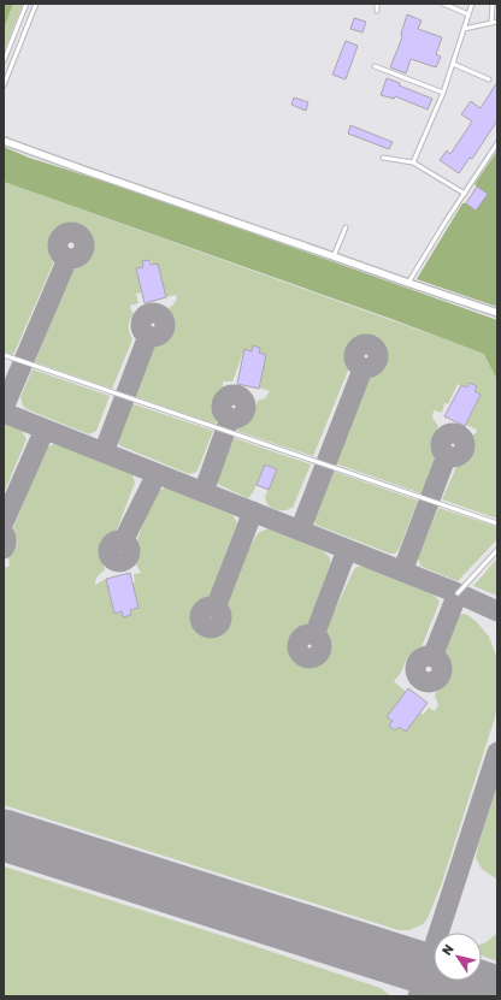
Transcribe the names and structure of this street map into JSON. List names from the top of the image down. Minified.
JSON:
{"north":"top left"}
